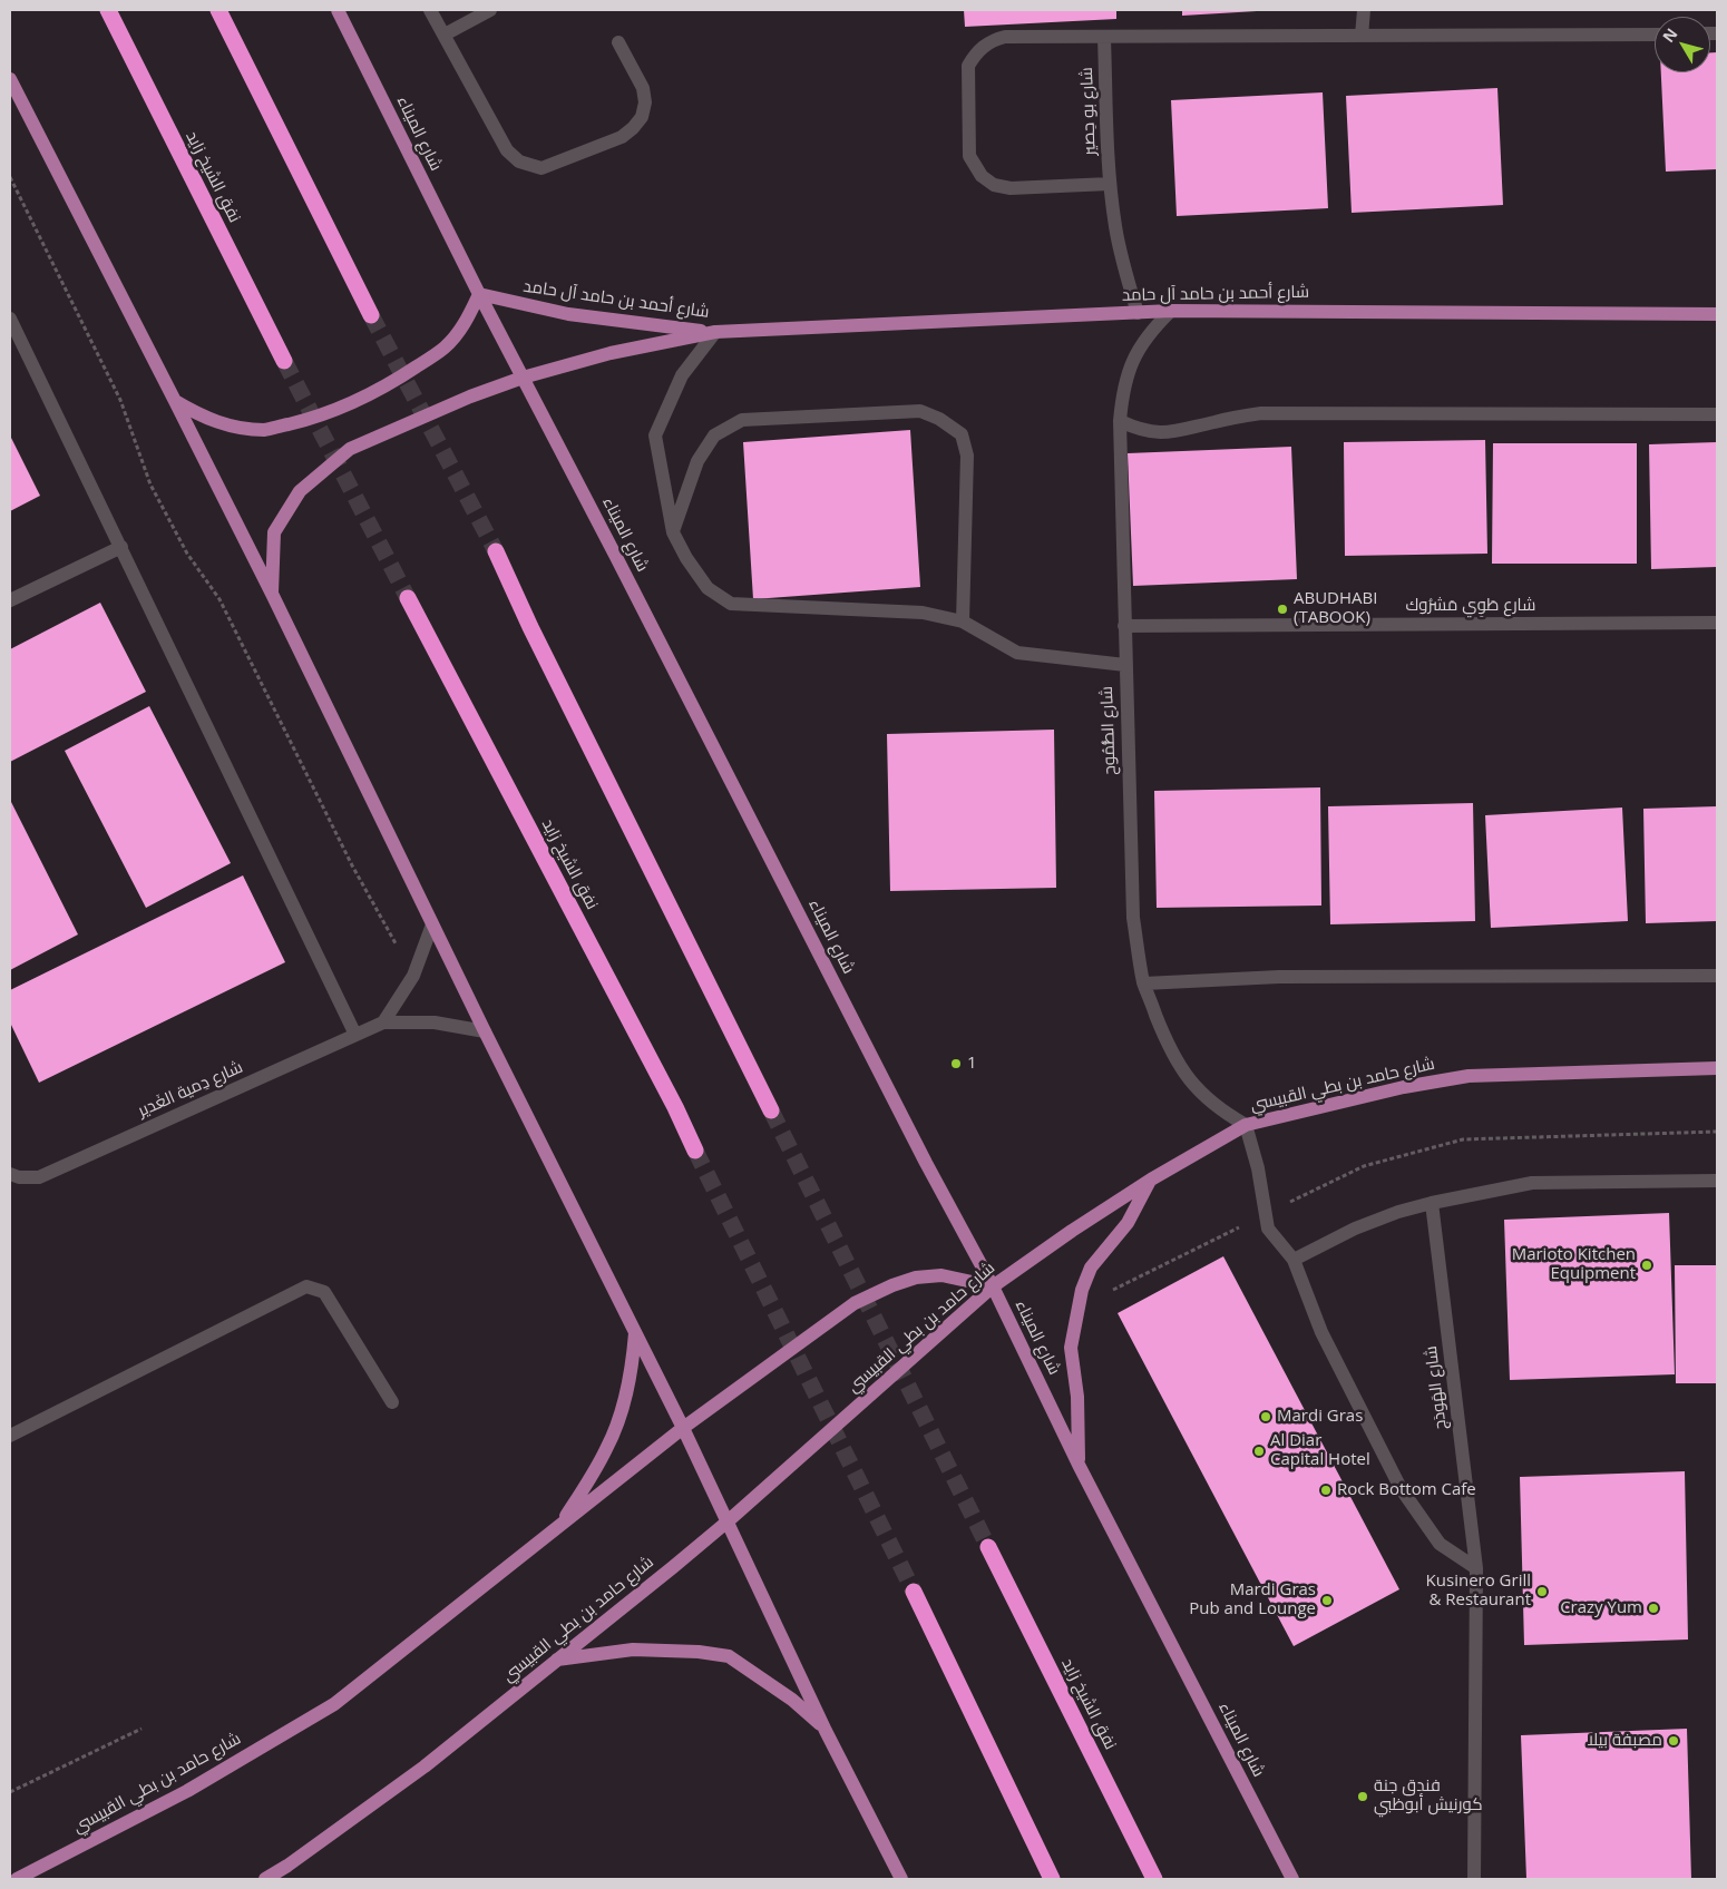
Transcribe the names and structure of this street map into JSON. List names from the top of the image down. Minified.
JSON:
{"streets":{"highway":["نفق الشيخ زايد"],"main road":["شارع الميناء","شارع أحمد بن حامد آل حامد","شارع حامد بن بطي القبيسي"],"street":["شارع بو حِصير","شارع طَوِي مَشرُوك","شارع الطُّمُوح","شارع دِمية الغَدير","شارع الهَودَج"]},"crossings":[["شارع بو حِصير","شارع أحمد بن حامد آل حامد"],["شارع الميناء","شارع أحمد بن حامد آل حامد"],["شارع الميناء","شارع حامد بن بطي القبيسي"],["شارع أحمد بن حامد آل حامد","شارع الطُّمُوح"],["شارع طَوِي مَشرُوك","شارع الطُّمُوح"],["شارع الطُّمُوح","شارع حامد بن بطي القبيسي"]],"places":["ABUDHABI (TABOOK)","1","Marioto Kitchen Equipment","Mardi Gras","Al Diar Capital Hotel","Rock Bottom Cafe","Kusinero Grill & Restaurant","Mardi Gras Pub and Lounge","Crazy Yum","مصبفة بيلا","فندق جنة كورنيش أبوظبي"],"north":"top left"}
